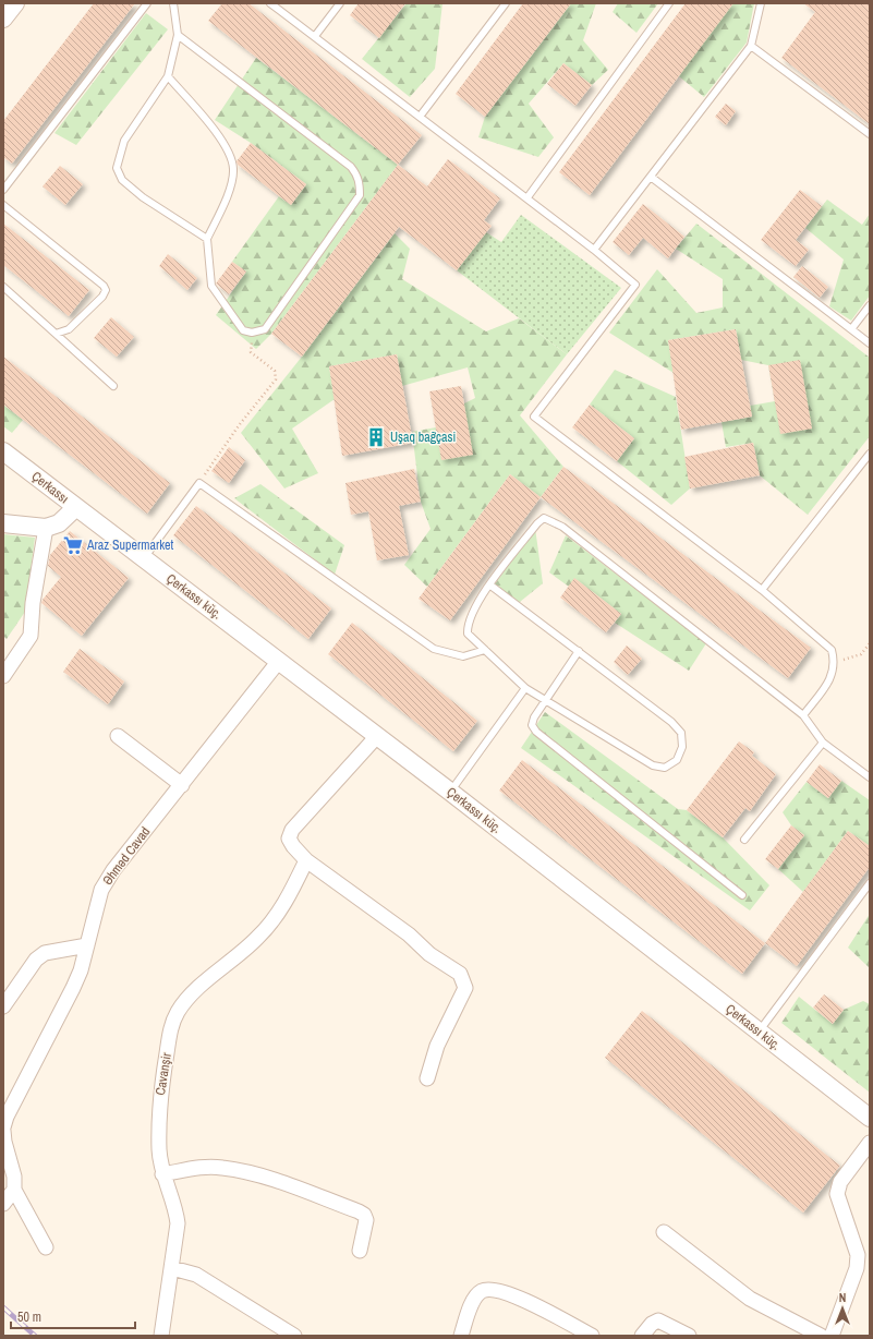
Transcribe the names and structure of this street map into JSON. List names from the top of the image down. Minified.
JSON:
{"streets":{"street":["Çerkassı","Çerkassı küç.","Əhməd Cavad","Cavanşir"]},"crossings":[["Çerkassı","Çerkassı küç."],["Çerkassı küç.","Əhməd Cavad"]],"places":{"building":["Uşaq bağçasi"],"supermarket":["Araz Supermarket"]},"scale_bar":"50 m","north":"top"}
